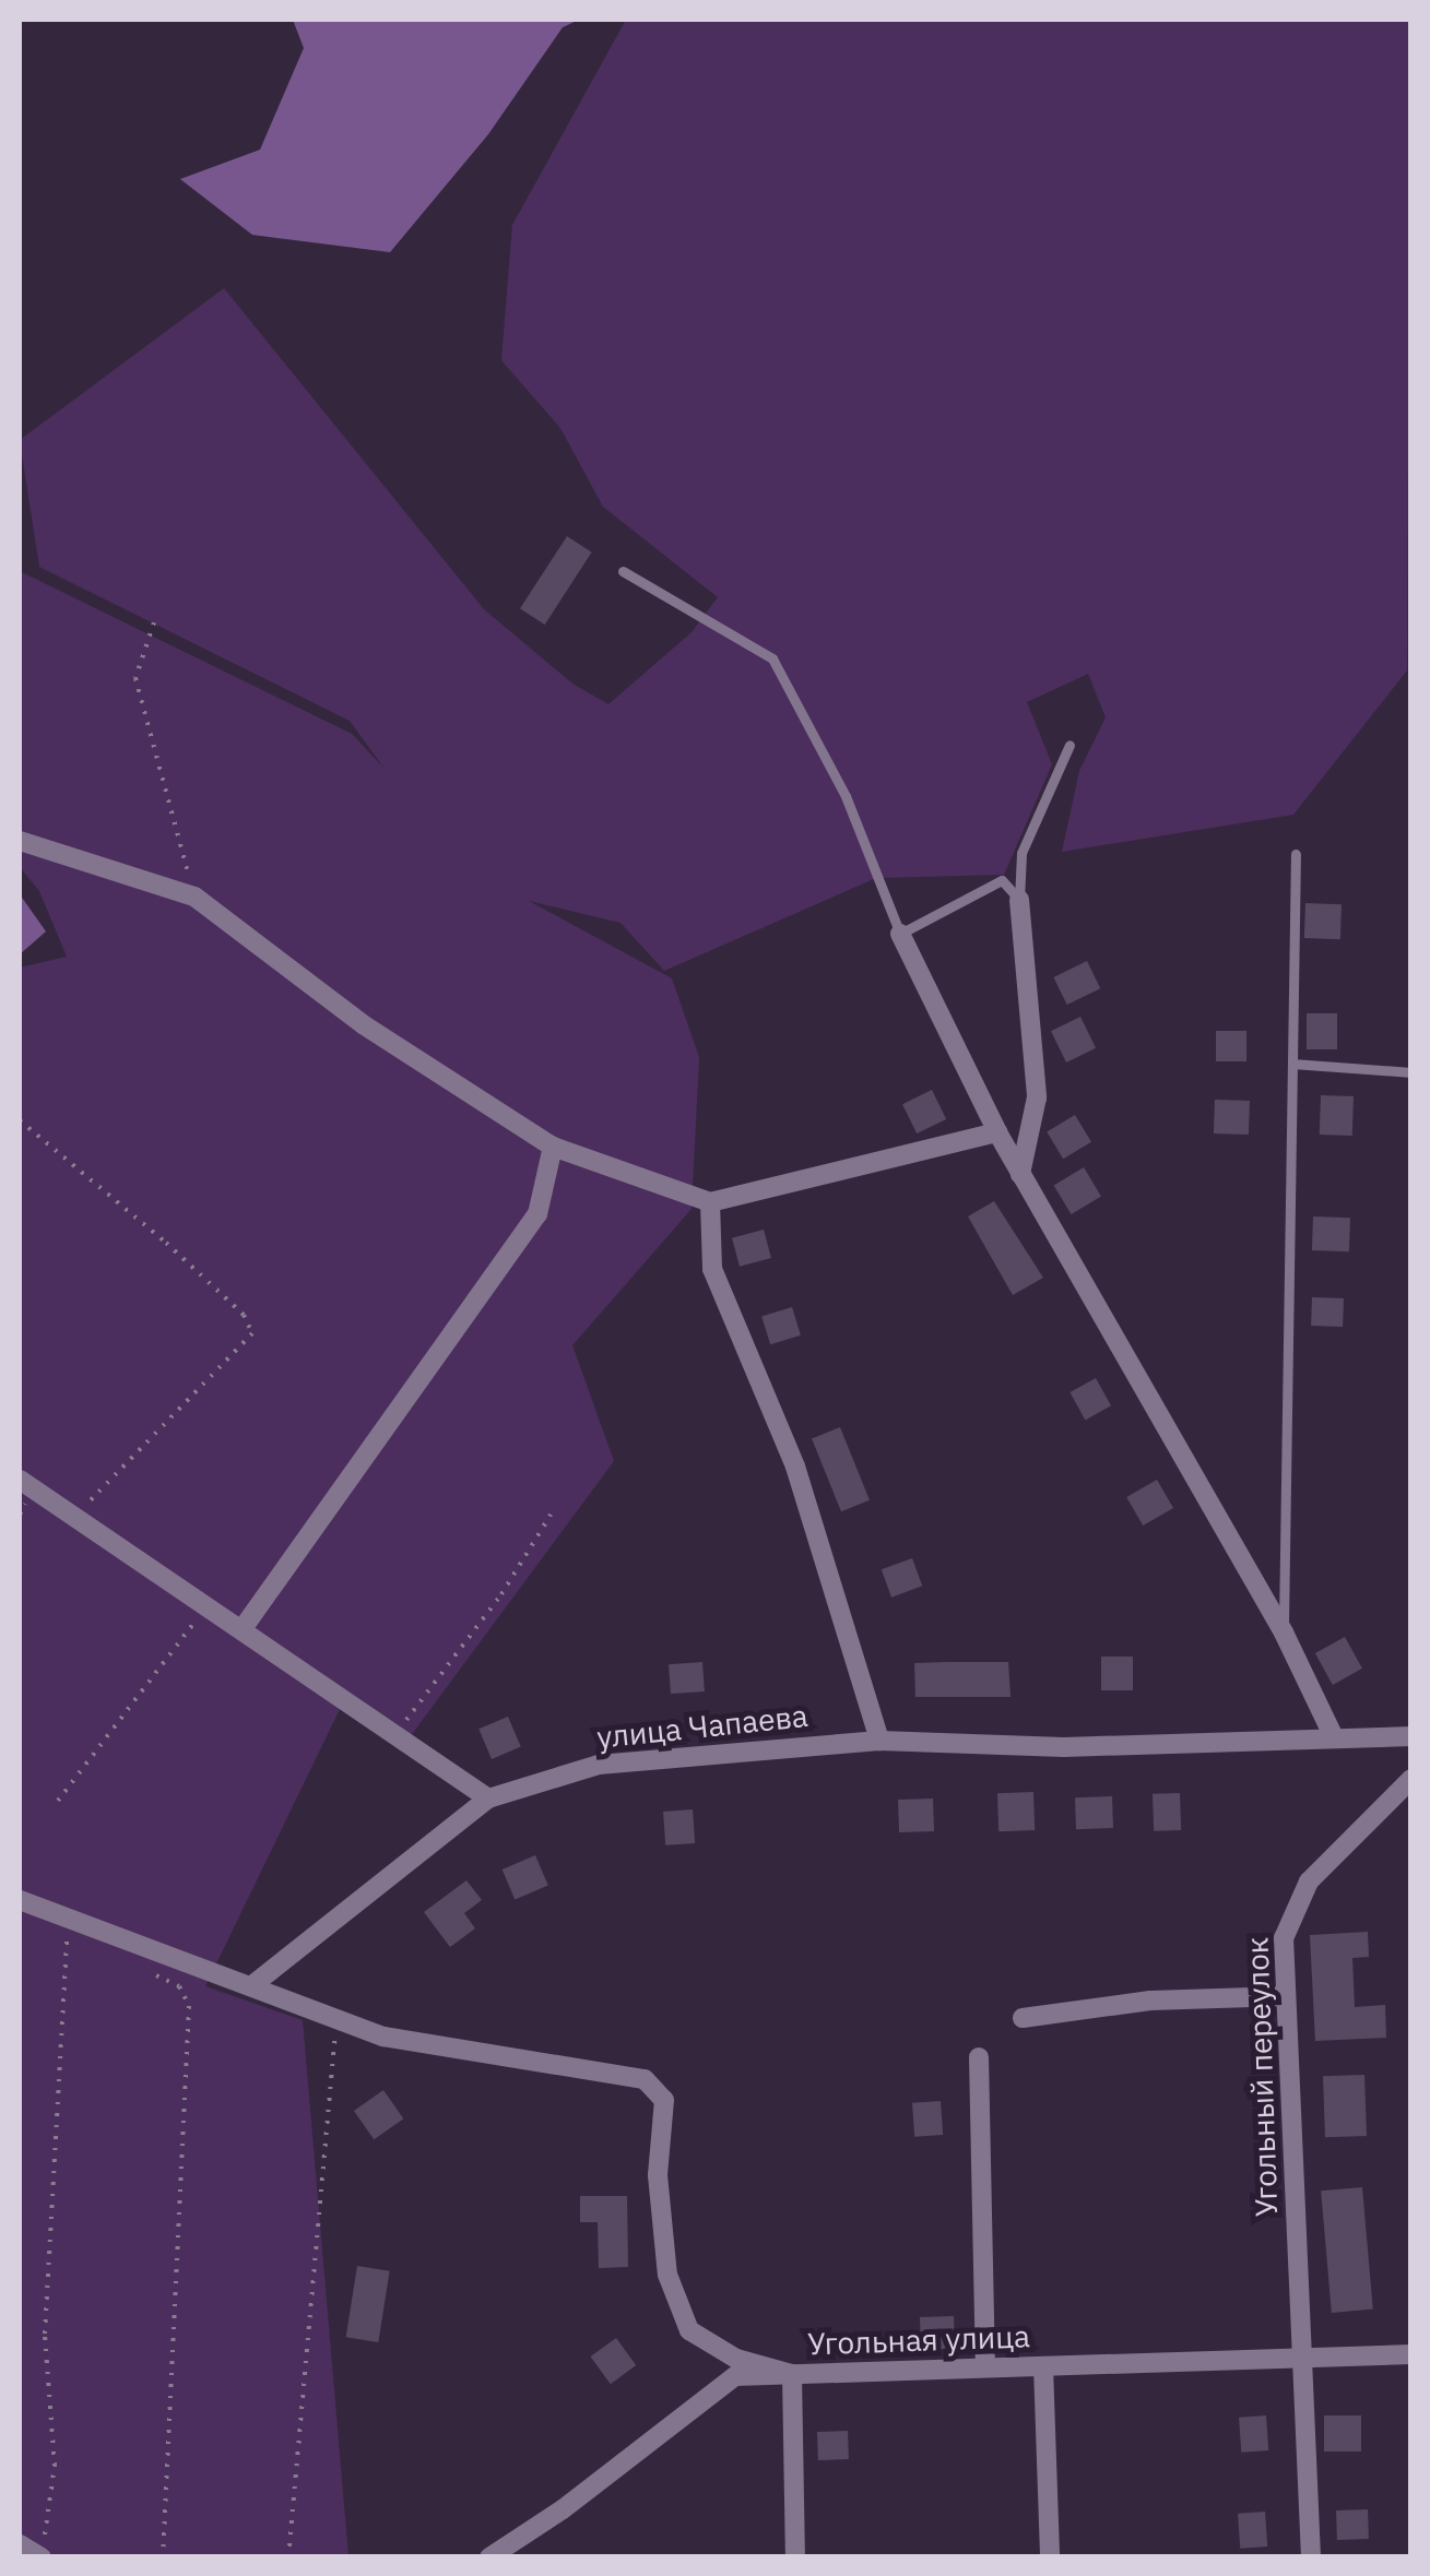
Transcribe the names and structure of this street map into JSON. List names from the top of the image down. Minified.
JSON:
{"streets":{"street":["улица Чапаева","Угольный переулок","Угольная улица"]},"crossings":[["Угольный переулок","Угольная улица"]]}
